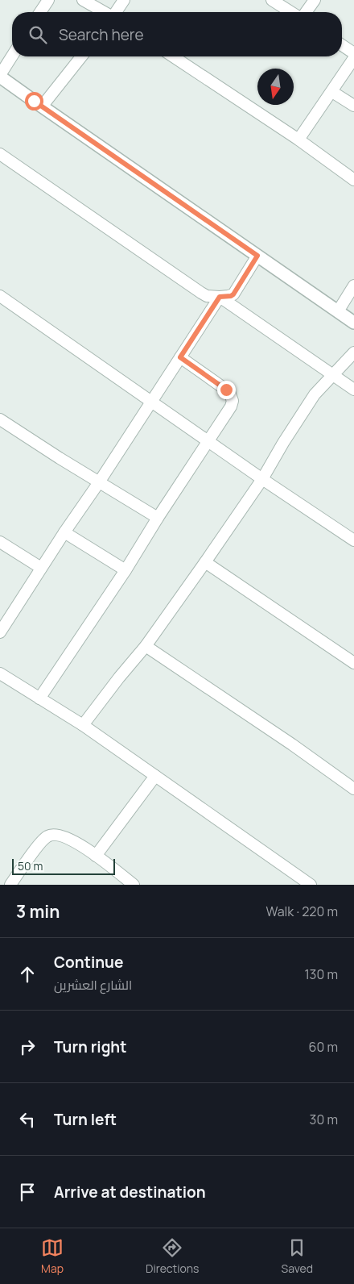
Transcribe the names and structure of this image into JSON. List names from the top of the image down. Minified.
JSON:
{"scale_bar":"50 m","north":"bottom","page":{"search":"Search here","scale":"50 m","heading":["3 min","Walk · 220 m"],"list":[["Continue","الشارع العشرين","130 m"],["Turn right","60 m"],["Turn left","30 m"],"Arrive at destination"],"nav":["Map","Directions","Saved"]}}
